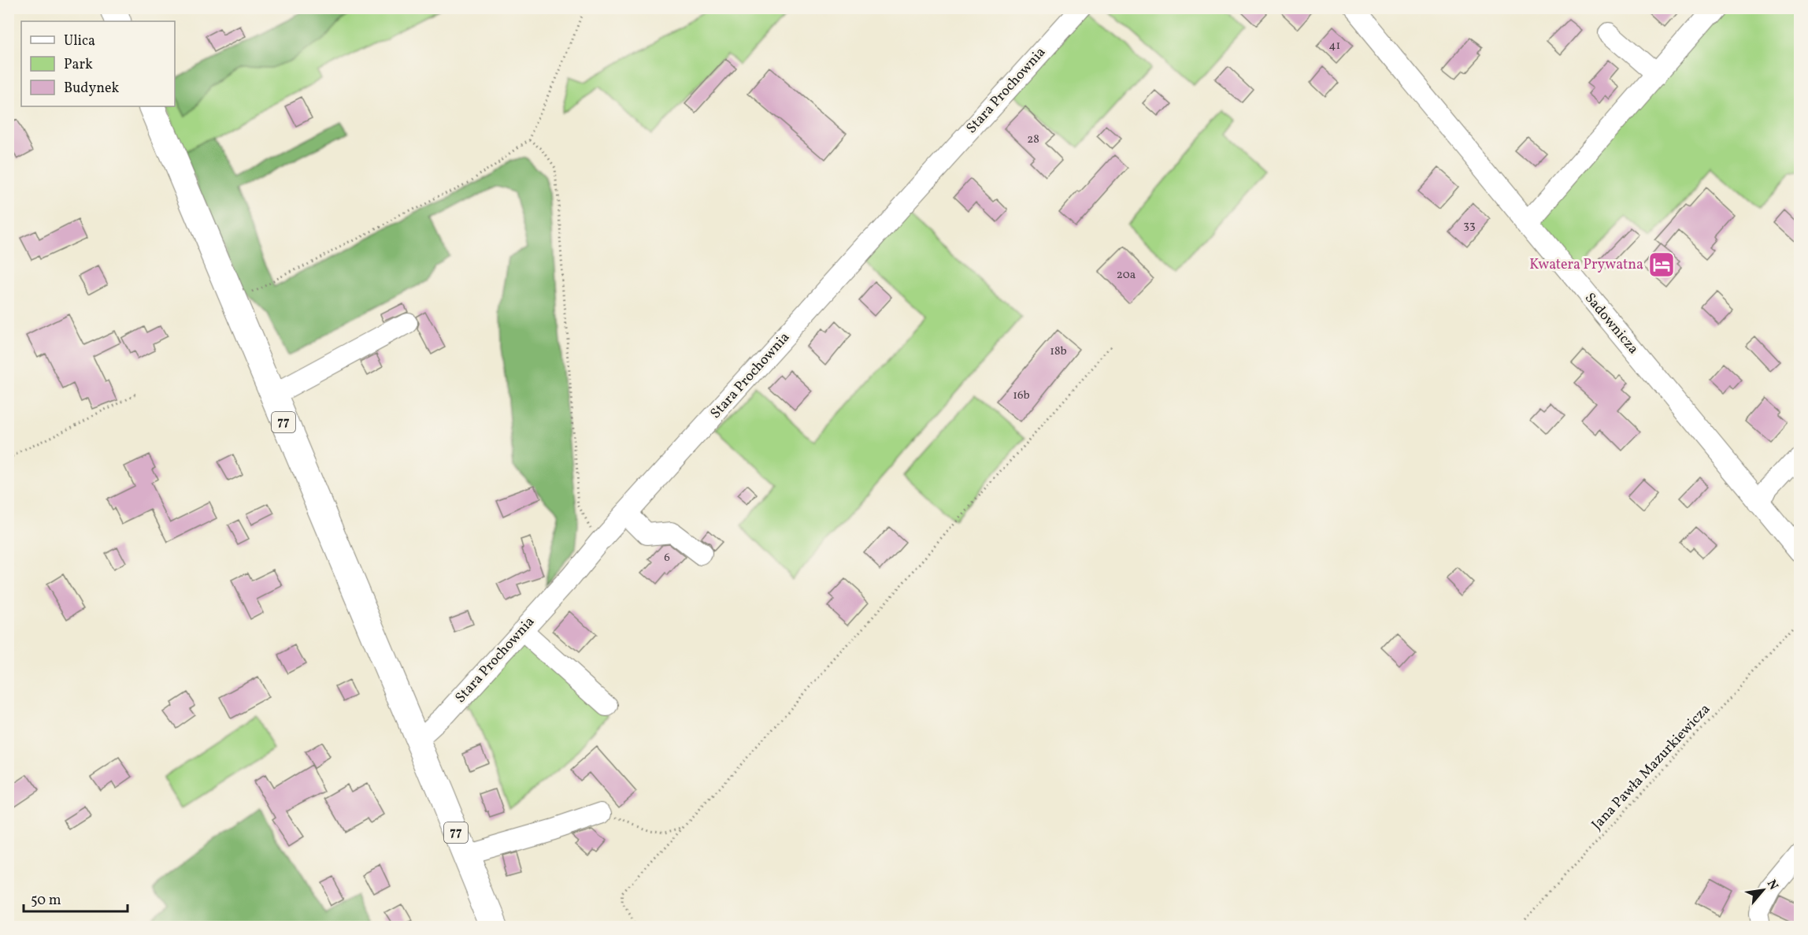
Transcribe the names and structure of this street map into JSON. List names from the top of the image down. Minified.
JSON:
{"streets":{"main road":["77"],"street":["Stara Prochownia","Sadownicza"],"path":["Jana Pawła Mazurkiewicza"]},"crossings":[["Stara Prochownia","77"]],"places":{"hotel":["Kwatera Prywatna"]},"house_numbers":["41","28","33","20a","18b","16b","6"],"legend":["Ulica","Park","Budynek"],"scale_bar":"50 m","north":"top right"}
